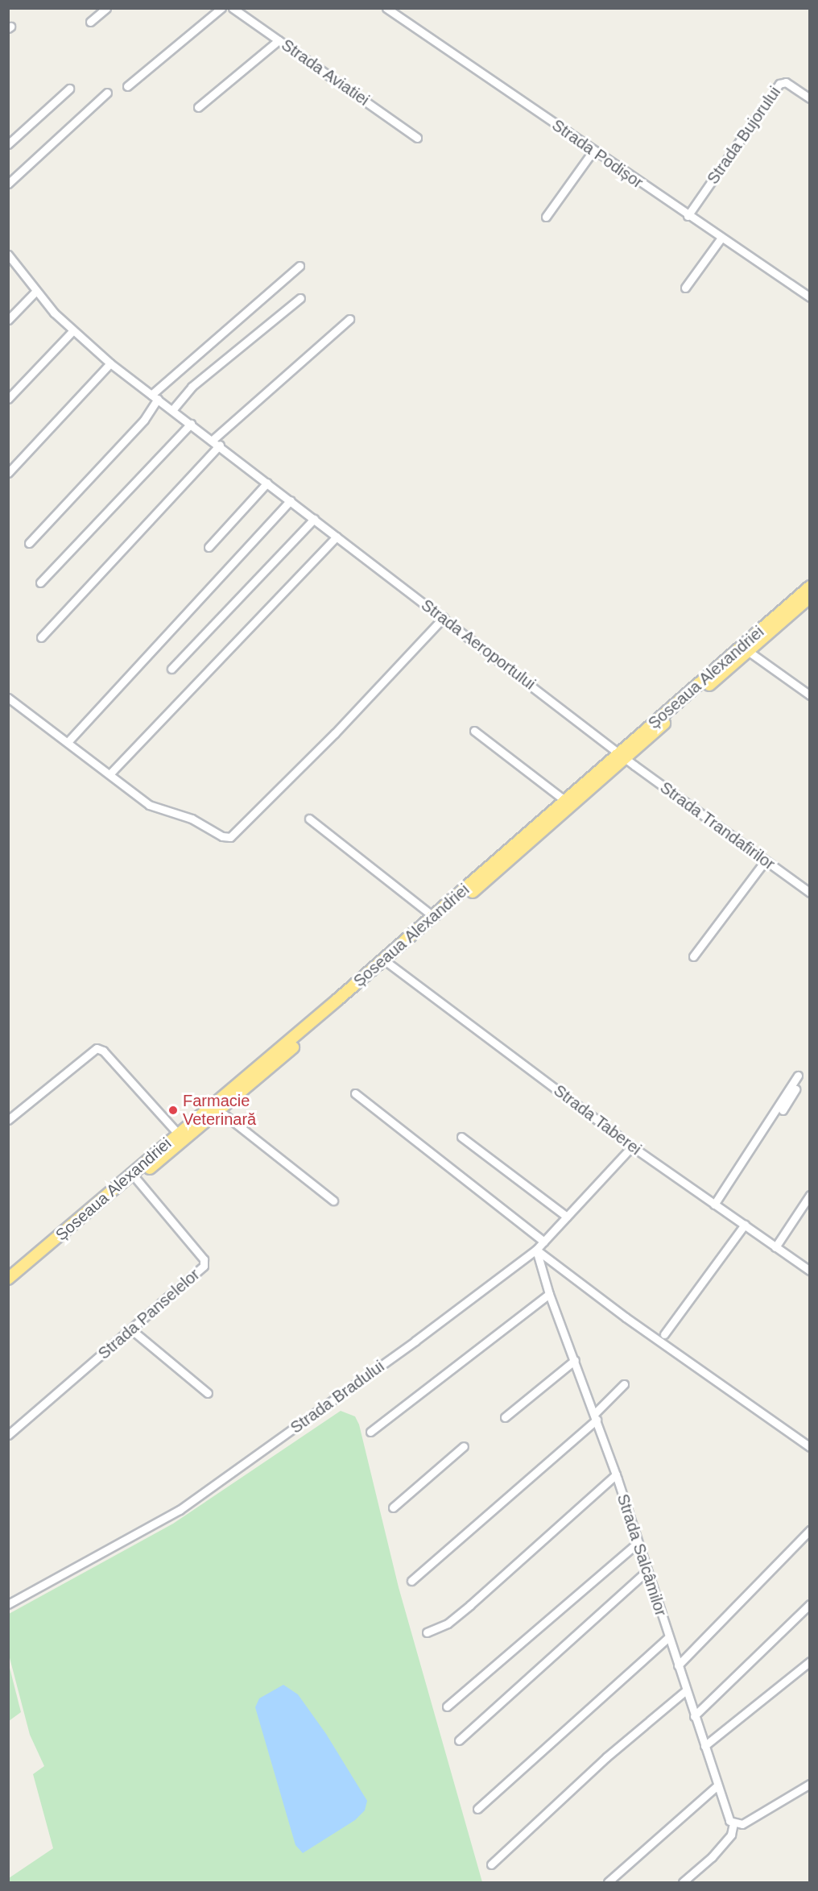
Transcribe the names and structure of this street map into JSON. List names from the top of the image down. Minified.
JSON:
{"streets":{"highway":["Șoseaua Alexandriei"],"street":["Strada Aviatiei","Strada Bujorului","Strada Podișor","Strada Aeroportului","Strada Trandafirilor","Strada Taberei","Strada Panselelor","Strada Bradului","Strada Salcâmilor"]},"crossings":[["Strada Bujorului","Strada Podișor"],["Strada Aeroportului","Șoseaua Alexandriei"],["Strada Aeroportului","Strada Trandafirilor"],["Șoseaua Alexandriei","Strada Trandafirilor"],["Șoseaua Alexandriei","Strada Taberei"],["Șoseaua Alexandriei","Strada Panselelor"],["Strada Taberei","Strada Bradului"],["Strada Bradului","Strada Salcâmilor"]],"places":["Farmacie Veterinară"]}
